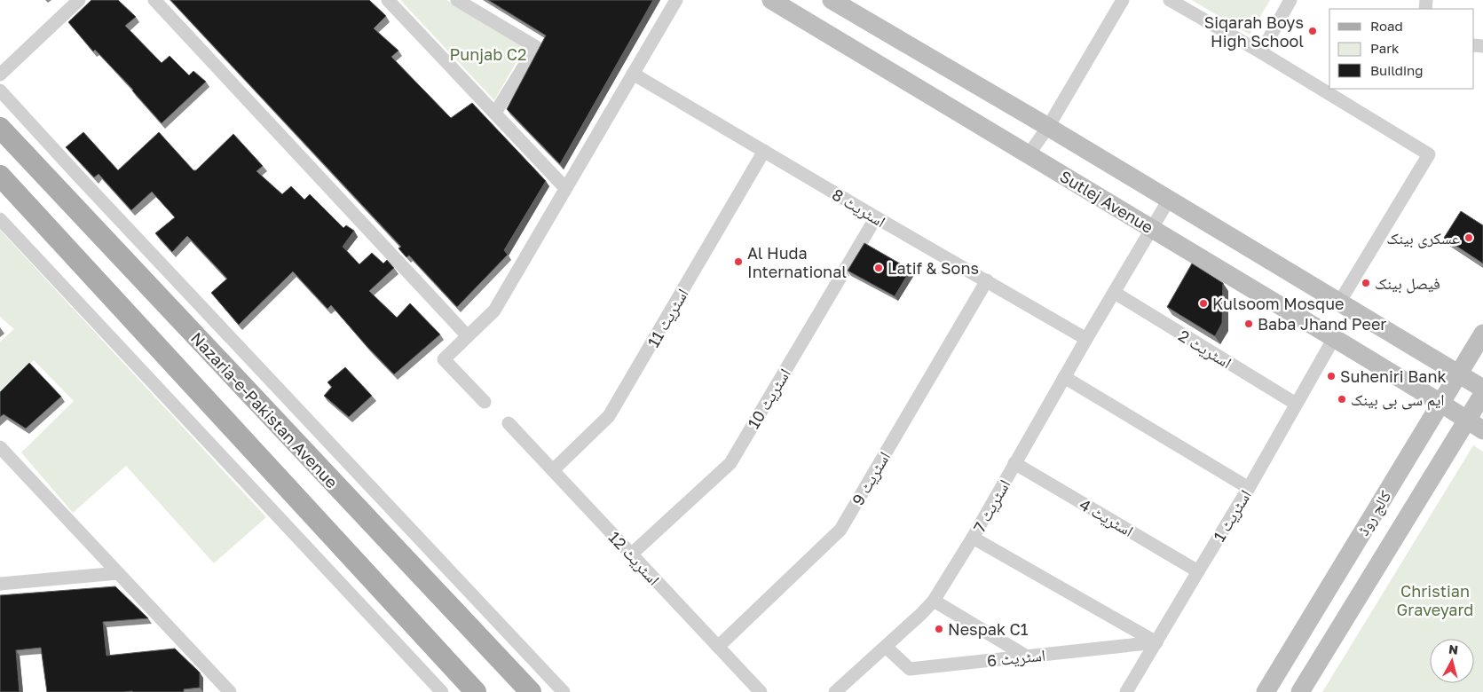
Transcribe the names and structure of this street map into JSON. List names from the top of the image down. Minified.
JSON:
{"streets":{"main road":["Nazaria-e-Pakistan Avenue"],"street":["Sutlej Avenue","اسٹریٹ 8","اسٹریٹ 11","اسٹریٹ 2","اسٹریٹ 10","اسٹریٹ 9","اسٹریٹ 7","کالج روڈ","اسٹریٹ 1","اسٹریٹ 4","اسٹریٹ 12","اسٹریٹ 6"]},"crossings":[["Sutlej Avenue","اسٹریٹ 7"],["Sutlej Avenue","کالج روڈ"],["Sutlej Avenue","اسٹریٹ 1"],["اسٹریٹ 8","اسٹریٹ 11"],["اسٹریٹ 8","اسٹریٹ 10"],["اسٹریٹ 8","اسٹریٹ 9"],["اسٹریٹ 8","اسٹریٹ 7"],["اسٹریٹ 11","اسٹریٹ 12"],["اسٹریٹ 2","اسٹریٹ 7"],["اسٹریٹ 2","اسٹریٹ 1"],["اسٹریٹ 10","اسٹریٹ 12"],["اسٹریٹ 9","اسٹریٹ 12"],["اسٹریٹ 7","اسٹریٹ 4"],["اسٹریٹ 7","اسٹریٹ 6"],["اسٹریٹ 1","اسٹریٹ 4"],["اسٹریٹ 1","اسٹریٹ 6"]],"parks":["Punjab C2","Christian Graveyard"],"places":["Siqarah Boys High School","عسکری بینک","Al Huda International","Latif & Sons","فیصل بینک","Kulsoom Mosque","Baba Jhand Peer","Suheniri Bank","ایم سی بی بینک","Nespak C1"],"legend":["Road","Park","Building"],"north":"top"}
